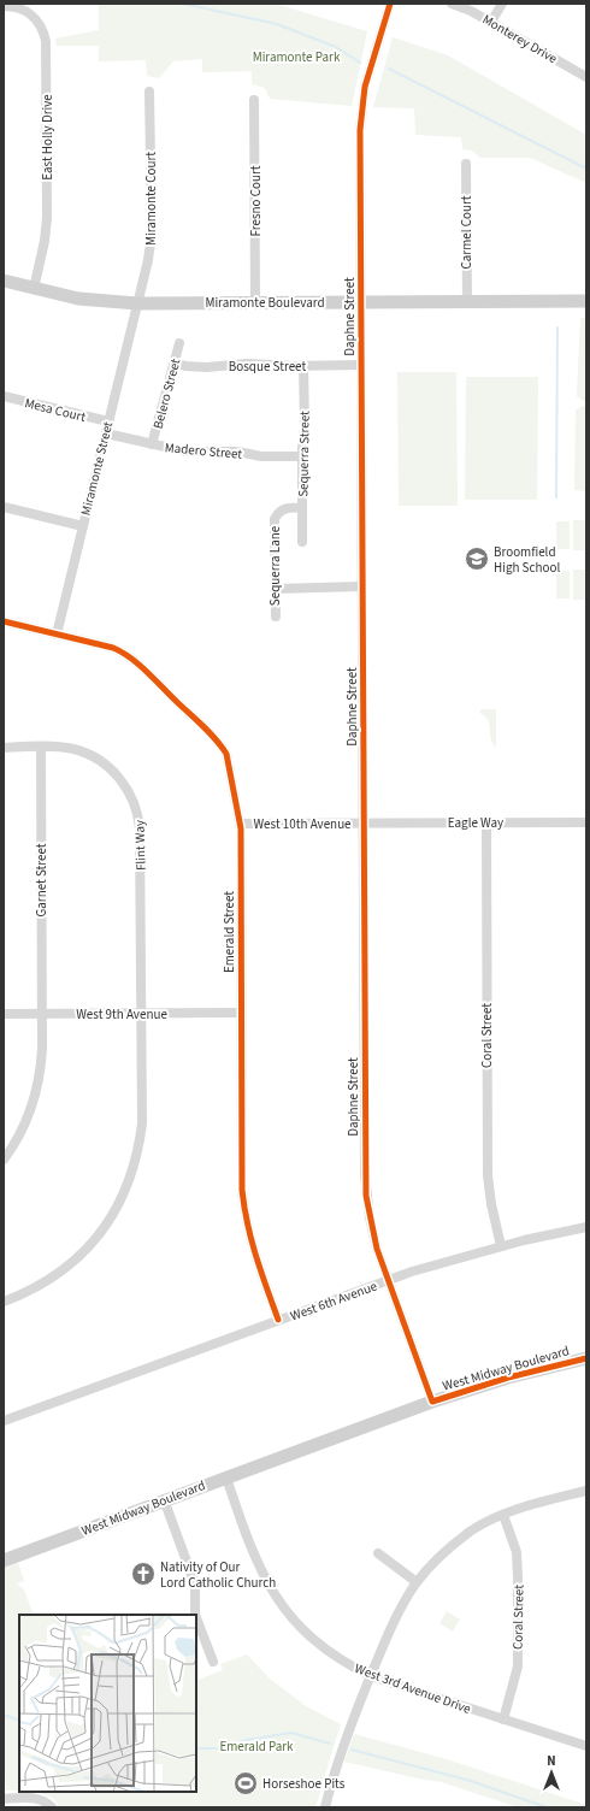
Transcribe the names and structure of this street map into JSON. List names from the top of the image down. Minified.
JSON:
{"streets":{"main road":["Miramonte Boulevard","West Midway Boulevard"],"street":["Monterey Drive","East Holly Drive","Miramonte Court","Fresno Court","Carmel Court","Daphne Street","Bosque Street","Belero Street","Mesa Court","Madero Street","Sequerra Street","Miramonte Street","Sequerra Lane","Eagle Way","West 10th Avenue","Flint Way","Garnet Street","Emerald Street","West 9th Avenue","Coral Street","West 6th Avenue","West 3rd Avenue Drive"]},"crossings":[["East Holly Drive","Miramonte Boulevard"],["Miramonte Court","Miramonte Boulevard"],["Miramonte Court","Miramonte Street"],["Fresno Court","Miramonte Boulevard"],["Carmel Court","Miramonte Boulevard"],["Miramonte Boulevard","Daphne Street"],["Miramonte Boulevard","Miramonte Street"],["Daphne Street","Bosque Street"],["Daphne Street","Eagle Way"],["Daphne Street","West 10th Avenue"],["Daphne Street","West 6th Avenue"],["Daphne Street","West Midway Boulevard"],["Bosque Street","Belero Street"],["Bosque Street","Sequerra Street"],["Belero Street","Madero Street"],["Mesa Court","Miramonte Street"],["Madero Street","Sequerra Street"],["Madero Street","Miramonte Street"],["Sequerra Street","Sequerra Lane"],["Miramonte Street","Emerald Street"],["Eagle Way","West 10th Avenue"],["Eagle Way","Coral Street"],["West 10th Avenue","Emerald Street"],["Flint Way","Garnet Street"],["Flint Way","West 9th Avenue"],["Garnet Street","West 9th Avenue"],["Emerald Street","West 9th Avenue"],["Emerald Street","West 6th Avenue"],["Coral Street","West 6th Avenue"],["Coral Street","West 3rd Avenue Drive"],["West Midway Boulevard","West 3rd Avenue Drive"]],"parks":["Miramonte Park","Emerald Park"],"places":{"school or university":["Broomfield High School"],"church":["Nativity of Our Lord Catholic Church"],"sports":["Horseshoe Pits"]},"north":"top"}
